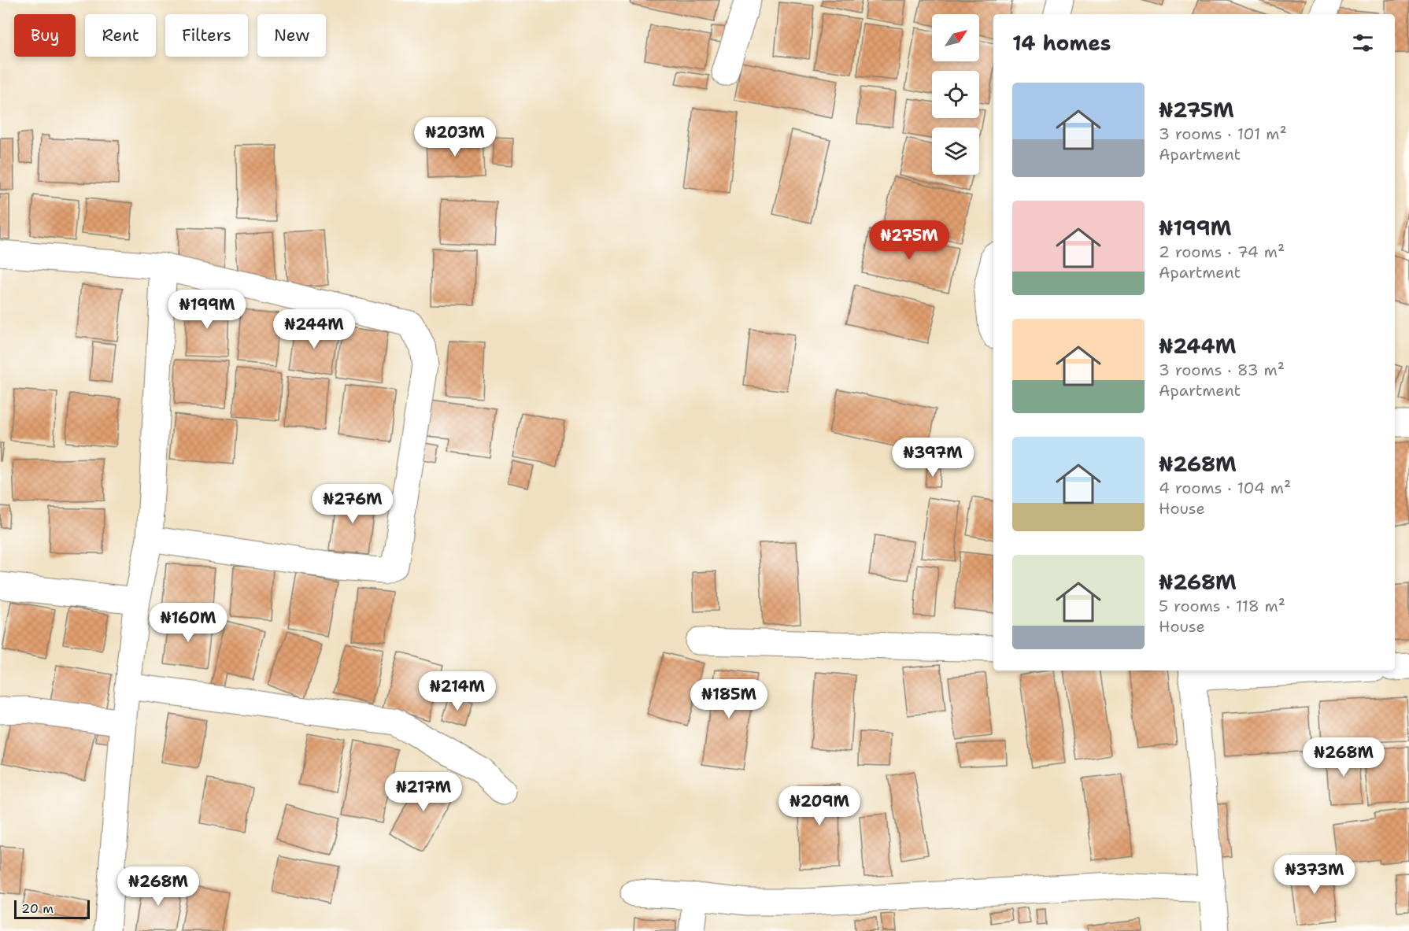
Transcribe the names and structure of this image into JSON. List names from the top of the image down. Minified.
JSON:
{"scale_bar":"20 m","north":"top right","page":{"chip":["Buy","Rent","Filters","New"],"heading":"14 homes","list":[{"name":"₦275M","note":"3 rooms · 101 m² · Apartment"},{"name":"₦199M","note":"2 rooms · 74 m² · Apartment"},{"name":"₦244M","note":"3 rooms · 83 m² · Apartment"},{"name":"₦268M","note":"4 rooms · 104 m² · House"},{"name":"₦268M","note":"5 rooms · 118 m² · House"}],"price":["₦203M","₦275M","₦199M","₦244M","₦397M","₦276M","₦160M","₦214M","₦185M","₦268M","₦217M","₦209M","₦373M","₦268M"],"scale":"20 m"}}
